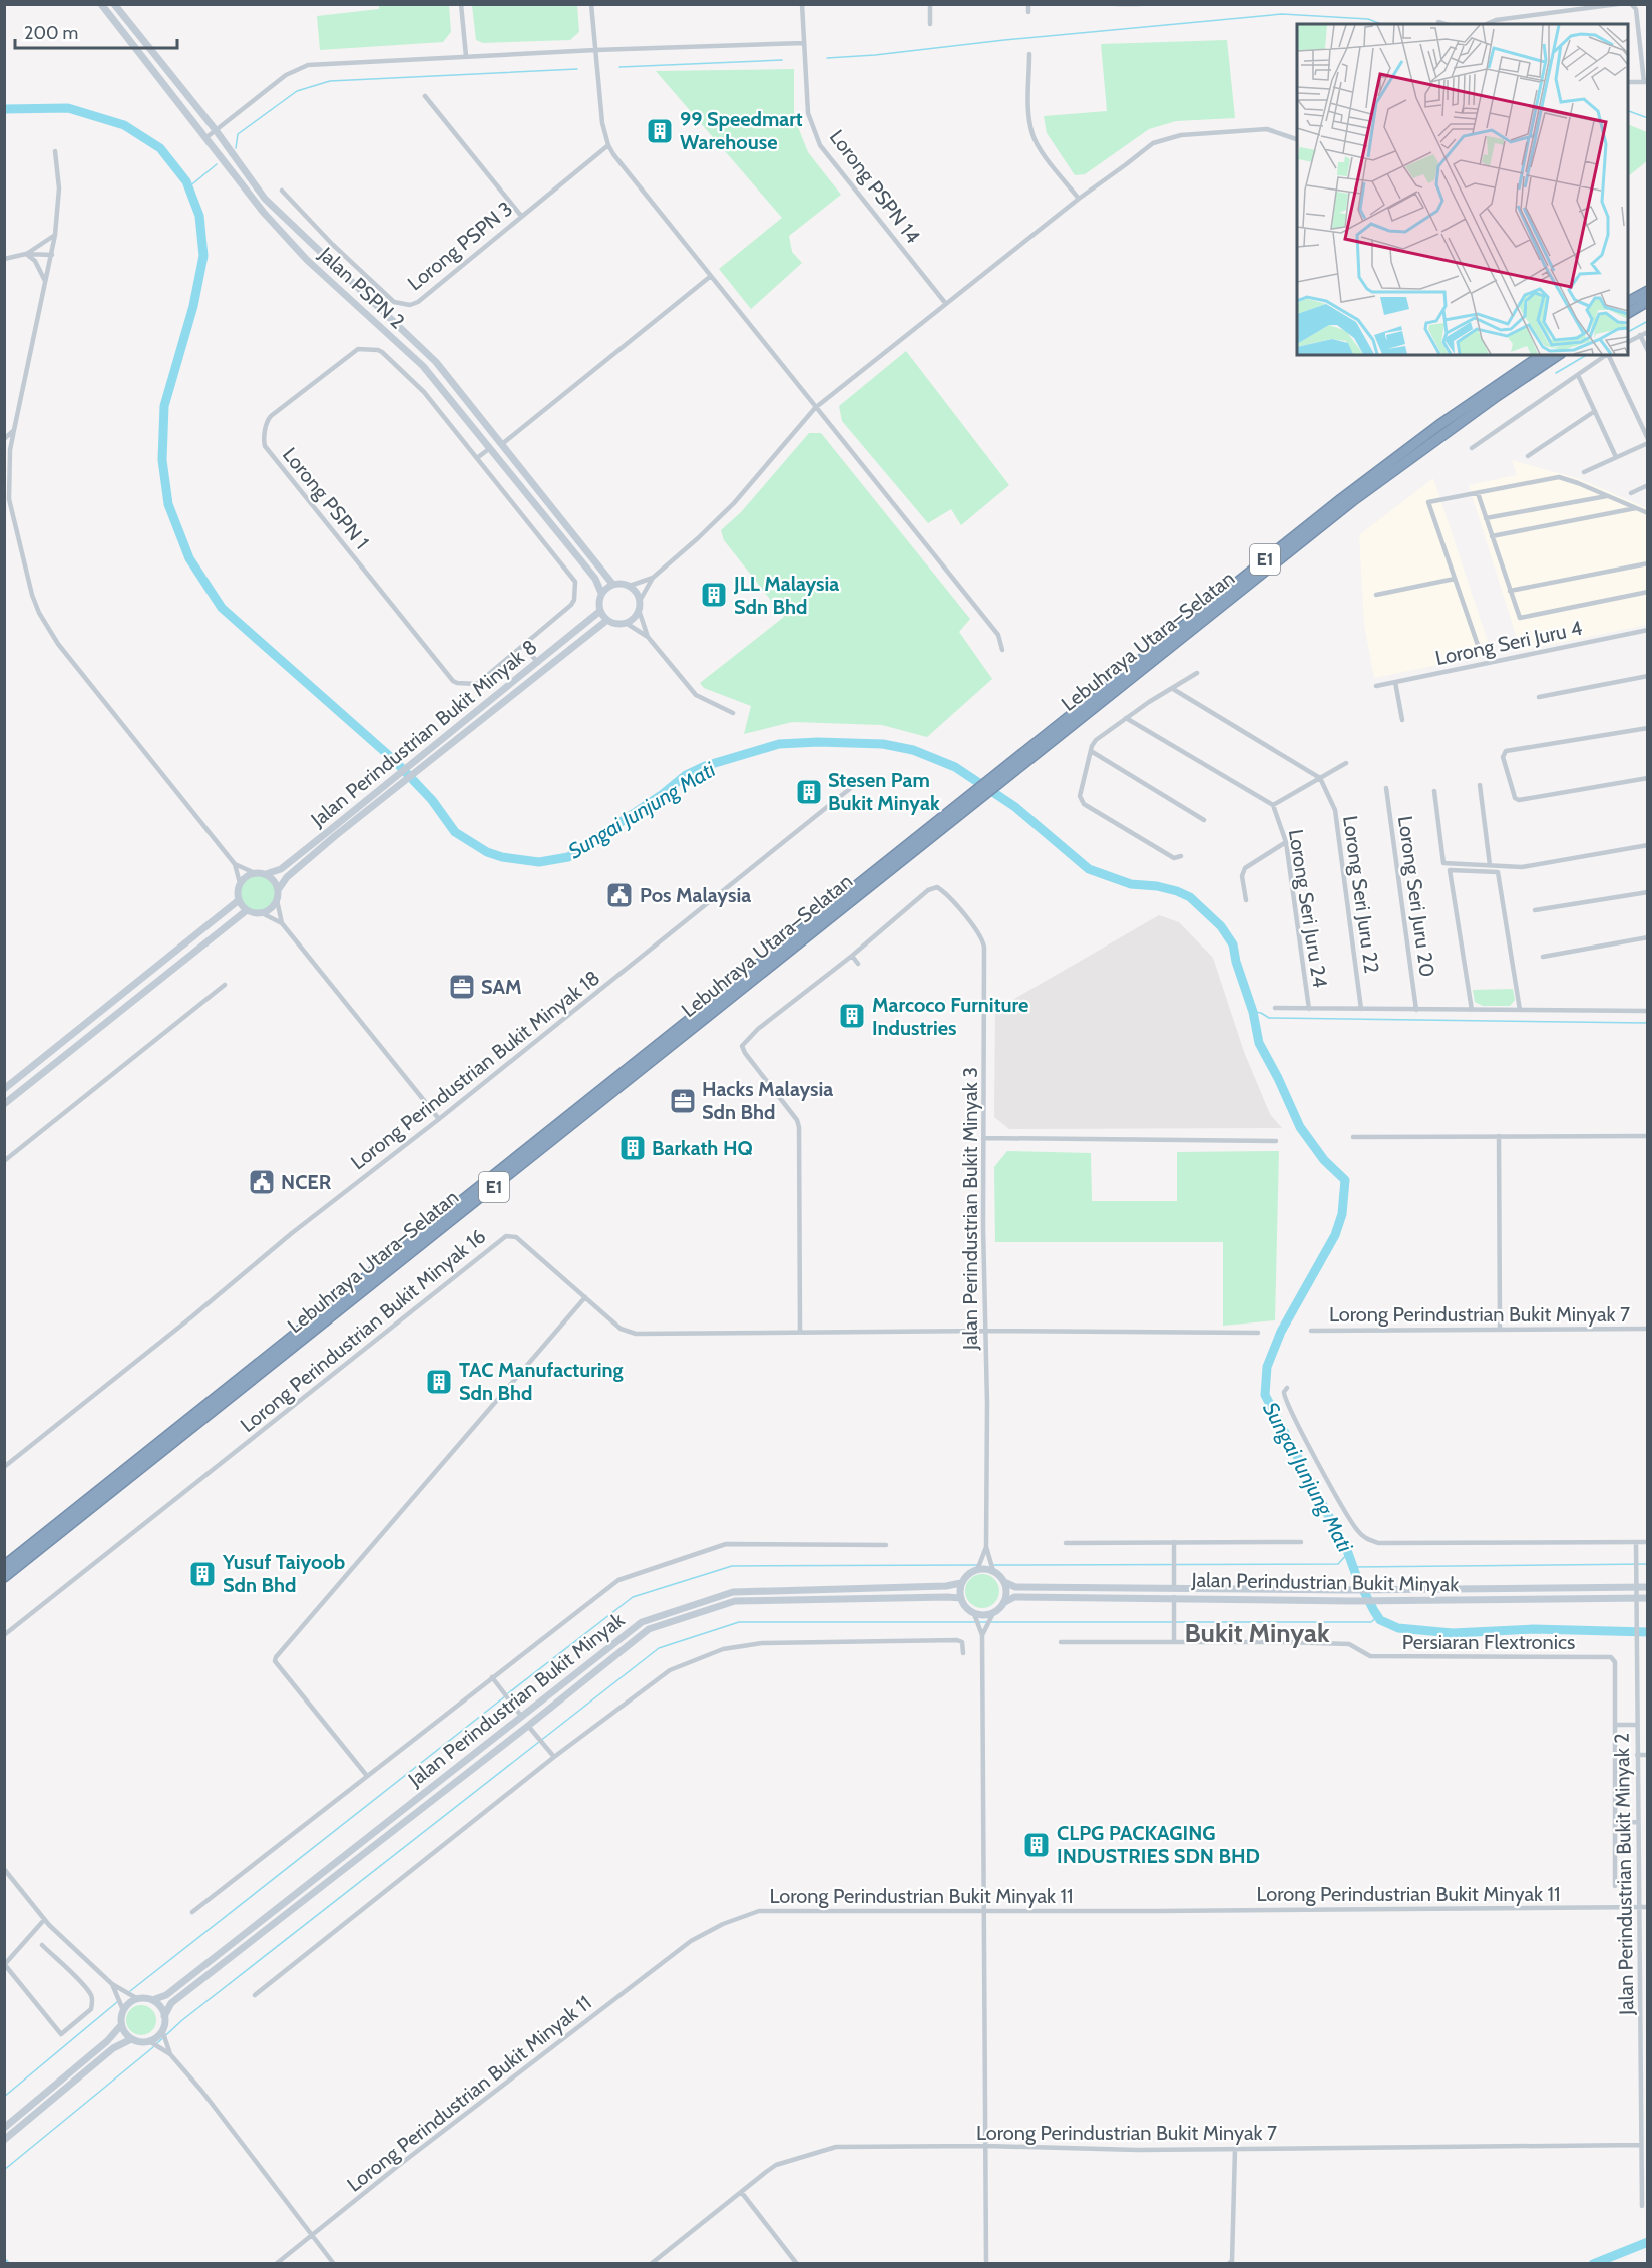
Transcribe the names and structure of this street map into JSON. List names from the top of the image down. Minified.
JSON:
{"streets":{"highway":["E1","Lebuhraya Utara–Selatan"],"main road":["Jalan PSPN 2","Jalan Perindustrian Bukit Minyak 8","Jalan Perindustrian Bukit Minyak"],"street":["Lorong PSPN 14","Lorong PSPN 3","Lorong PSPN 1","Lorong Seri Juru 4","Lorong Seri Juru 22","Lorong Seri Juru 20","Lorong Seri Juru 24","Lorong Perindustrian Bukit Minyak 18","Jalan Perindustrian Bukit Minyak 3","Lorong Perindustrian Bukit Minyak 7","Lorong Perindustrian Bukit Minyak 16","Persiaran Flextronics","Jalan Perindustrian Bukit Minyak 2","Lorong Perindustrian Bukit Minyak 11"]},"crossings":[["Jalan PSPN 2","Jalan Perindustrian Bukit Minyak 8"],["Jalan Perindustrian Bukit Minyak 3","Lorong Perindustrian Bukit Minyak 16"],["Lorong Perindustrian Bukit Minyak 7","Jalan Perindustrian Bukit Minyak 2"],["Jalan Perindustrian Bukit Minyak","Jalan Perindustrian Bukit Minyak 2"],["Jalan Perindustrian Bukit Minyak 2","Lorong Perindustrian Bukit Minyak 11"]],"districts":["Bukit Minyak"],"water":["Sungai Junjung Mati"],"places":{"building":["99 Speedmart Warehouse","JLL Malaysia Sdn Bhd","Stesen Pam Bukit Minyak","Marcoco Furniture Industries","Barkath HQ","TAC Manufacturing Sdn Bhd","Yusuf Taiyoob Sdn Bhd","CLPG PACKAGING INDUSTRIES SDN BHD"],"public building":["Pos Malaysia","NCER"],"office":["SAM","Hacks Malaysia Sdn Bhd"]},"scale_bar":"200 m"}
